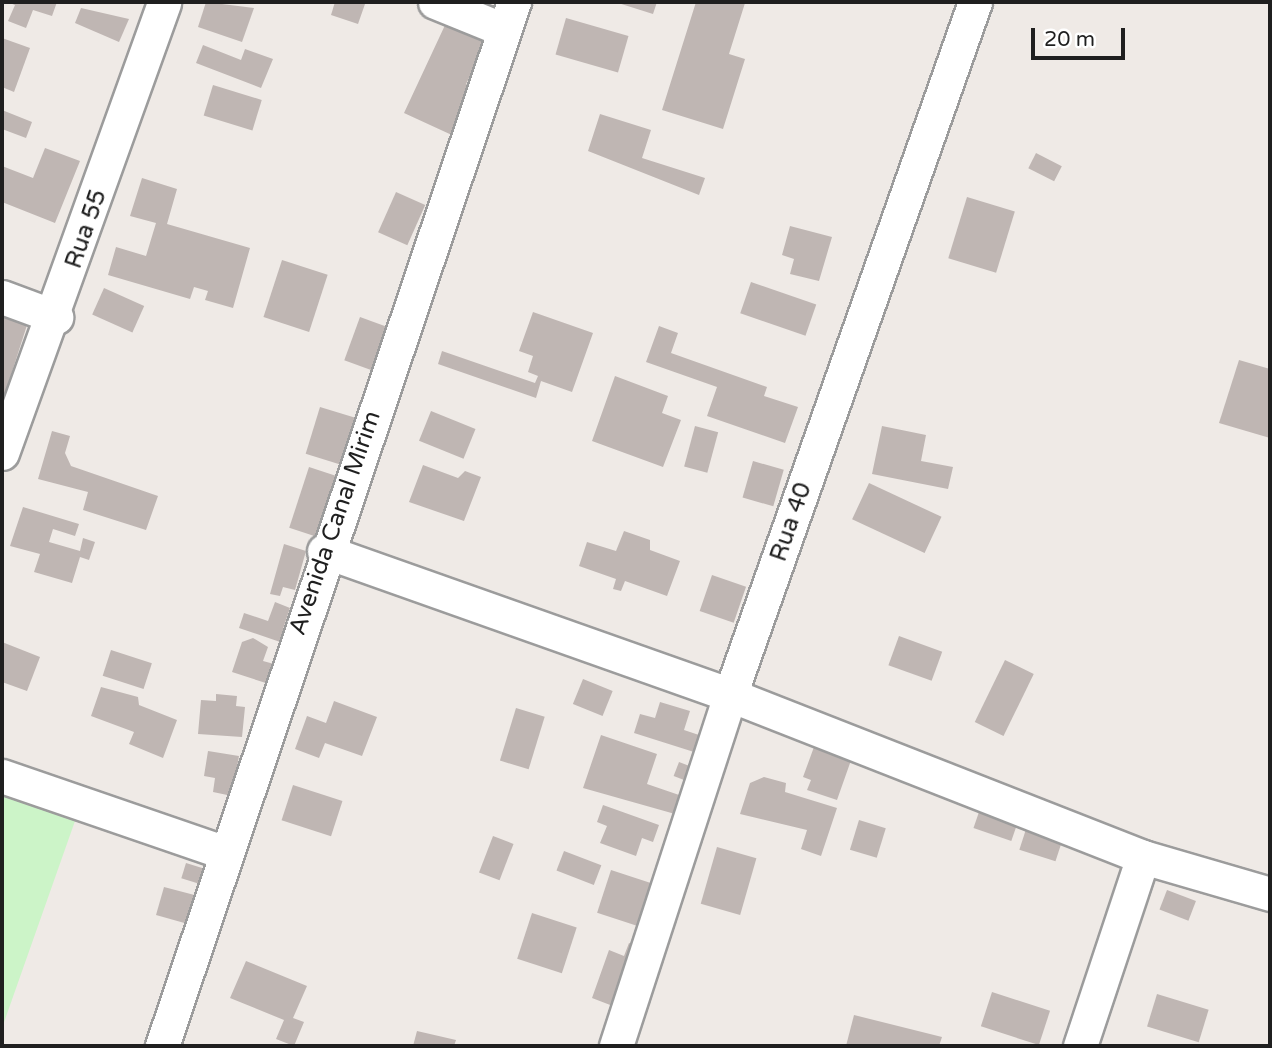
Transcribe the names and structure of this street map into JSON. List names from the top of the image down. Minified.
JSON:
{"streets":{"street":["Rua 55","Rua 40","Avenida Canal Mirim"]},"scale_bar":"20 m"}
